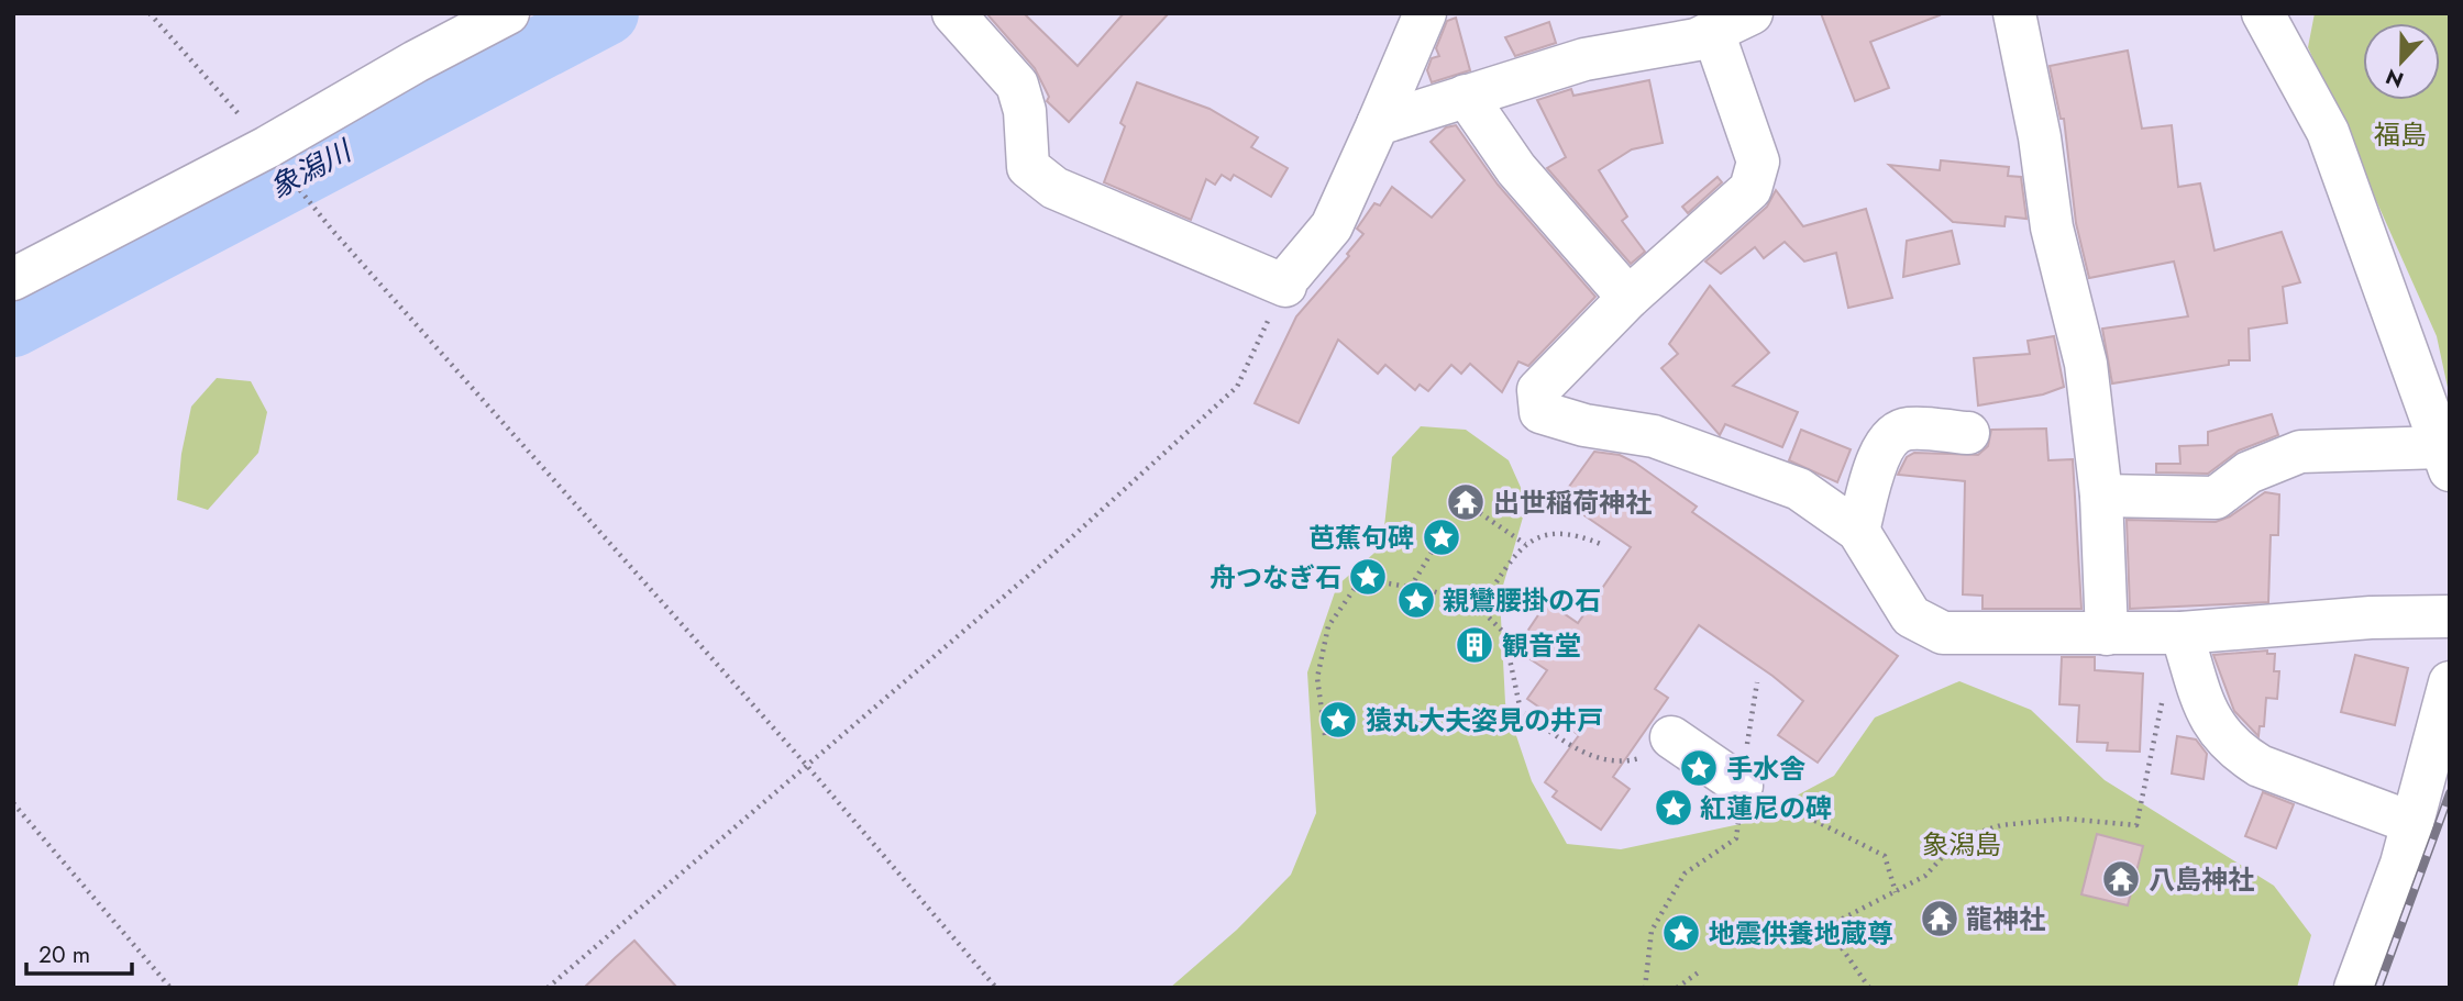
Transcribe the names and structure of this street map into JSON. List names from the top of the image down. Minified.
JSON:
{"water":["象潟川"],"parks":["福島","象潟島"],"places":{"temple":["出世稲荷神社","八島神社","龍神社"],"place":["芭蕉句碑","舟つなぎ石","親鸞腰掛の石","猿丸大夫姿見の井戸","手水舎","紅蓮尼の碑","地震供養地蔵尊"],"building":["観音堂"]},"scale_bar":"20 m","north":"bottom"}
